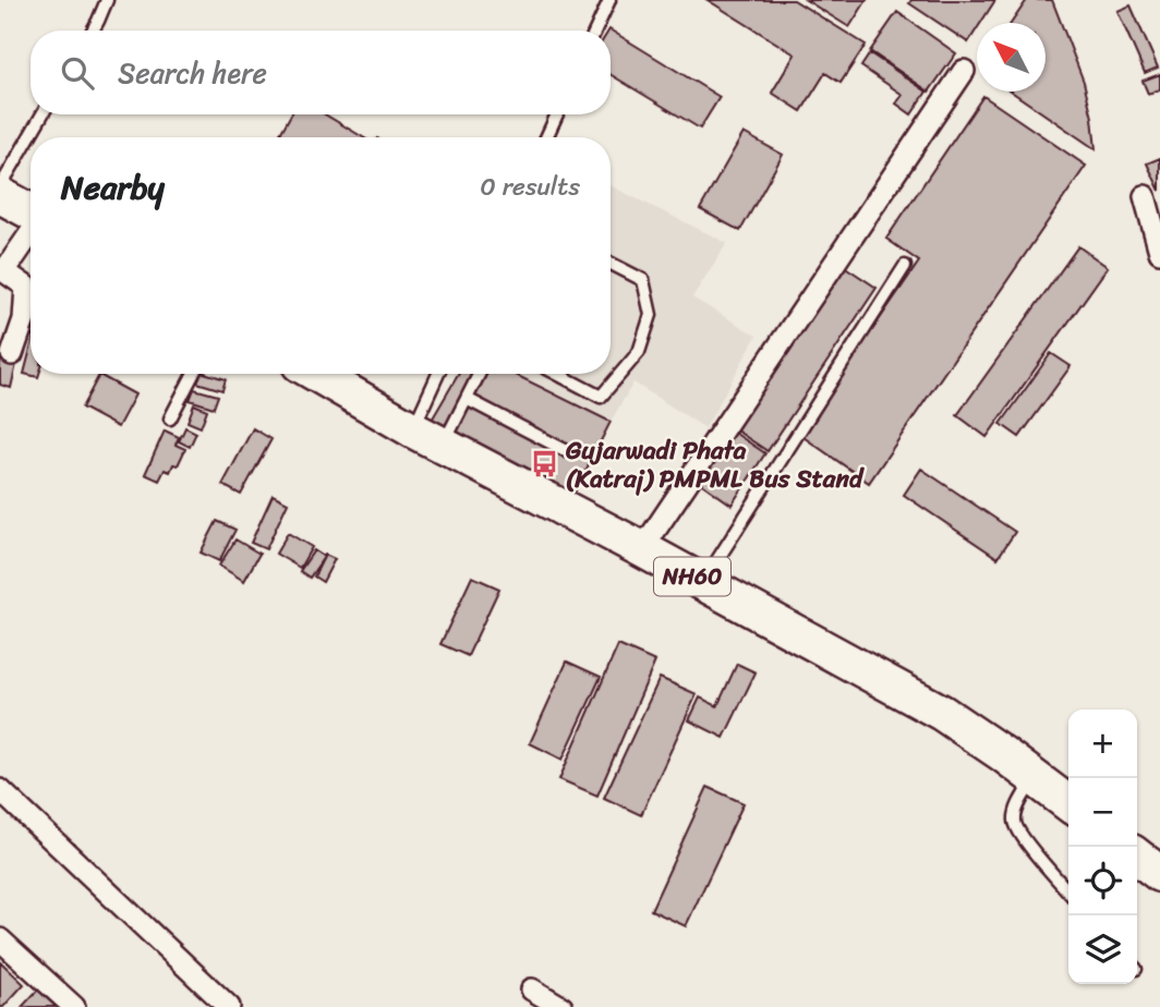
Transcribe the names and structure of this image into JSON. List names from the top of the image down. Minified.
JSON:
{"streets":{"highway":["NH60"]},"places":{"bus stop":["Gujarwadi Phata (Katraj) PMPML Bus Stand"]},"north":"top left","page":{"search":"Search here","heading":["Nearby","0 results"],"map_buttons":["+","−"]}}
